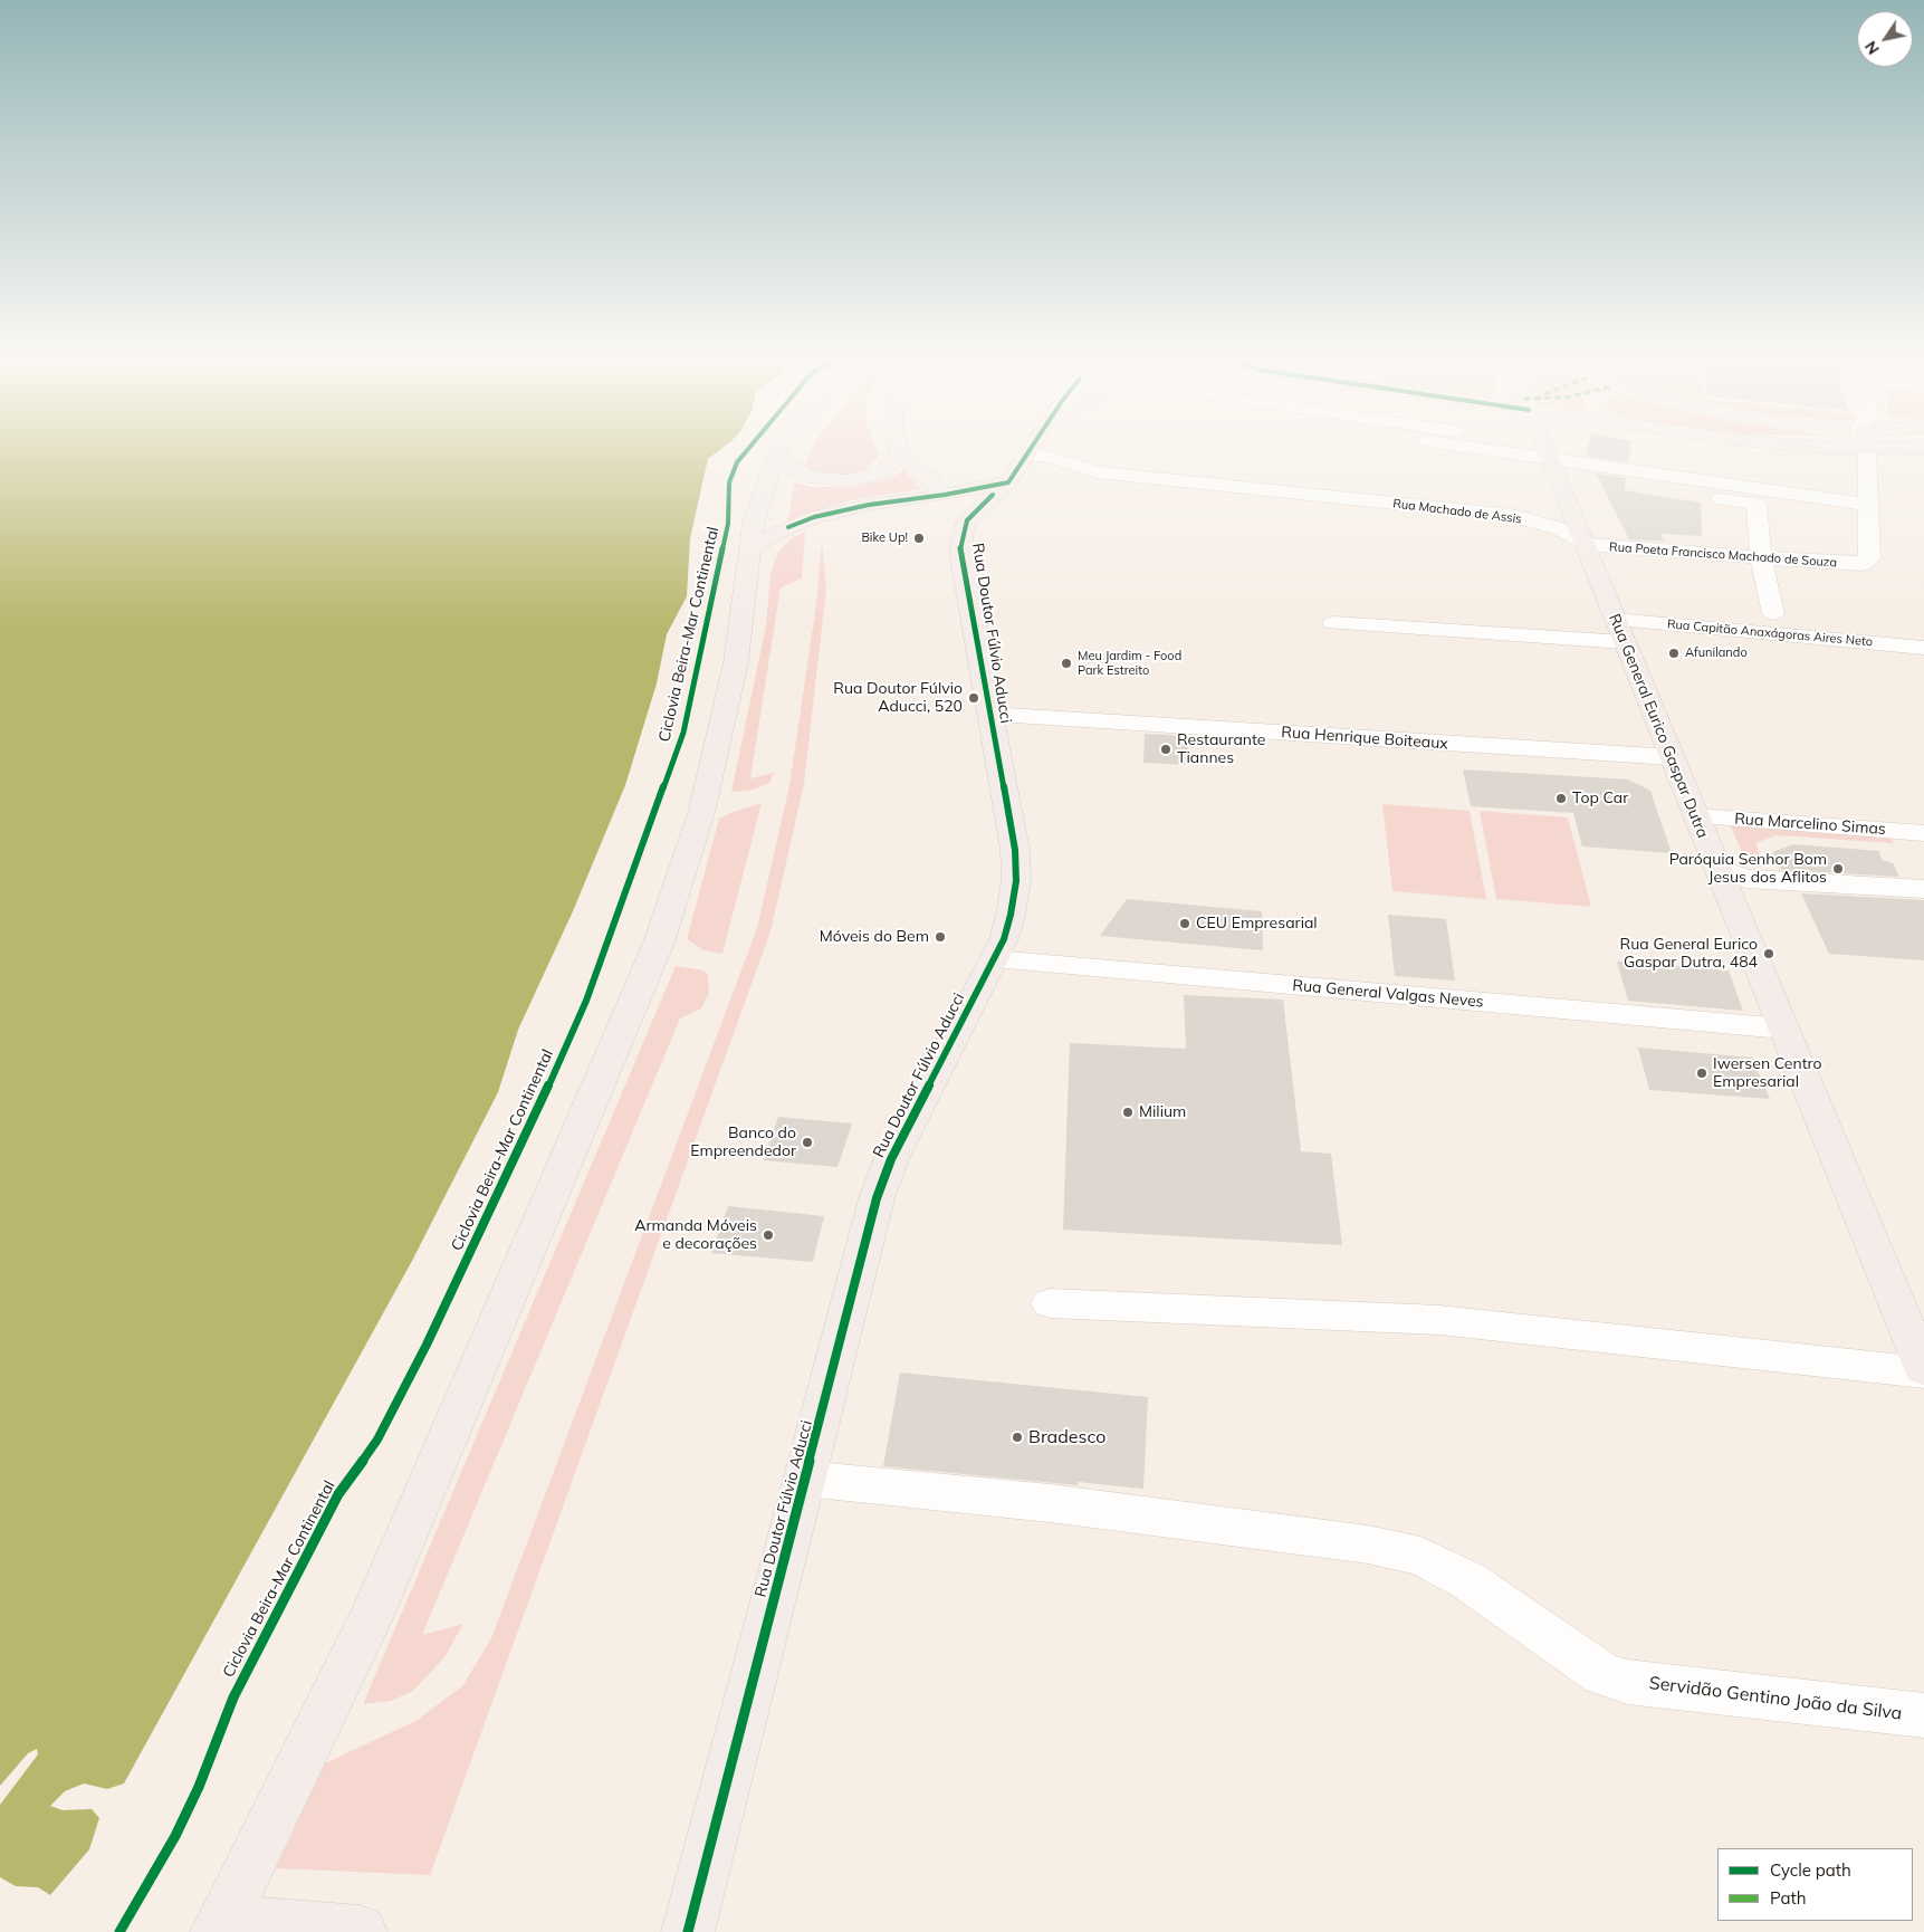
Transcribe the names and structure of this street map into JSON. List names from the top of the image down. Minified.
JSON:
{"streets":{"main road":["Rua Doutor Fúlvio Aducci","Rua General Eurico Gaspar Dutra"],"street":["Rua Machado de Assis","Rua Poeta Francisco Machado de Souza","Rua Capitão Anaxágoras Aires Neto","Rua Henrique Boiteaux","Rua Marcelino Simas","Rua General Valgas Neves","Servidão Gentino João da Silva"],"cycle path":["Ciclovia Beira-Mar Continental"]},"crossings":[["Rua Machado de Assis","Rua Poeta Francisco Machado de Souza"],["Rua Machado de Assis","Rua Doutor Fúlvio Aducci"],["Rua Machado de Assis","Rua General Eurico Gaspar Dutra"],["Rua Poeta Francisco Machado de Souza","Rua General Eurico Gaspar Dutra"],["Rua Doutor Fúlvio Aducci","Rua Henrique Boiteaux"],["Rua Doutor Fúlvio Aducci","Rua General Valgas Neves"],["Rua Doutor Fúlvio Aducci","Servidão Gentino João da Silva"],["Rua Capitão Anaxágoras Aires Neto","Rua General Eurico Gaspar Dutra"],["Rua General Eurico Gaspar Dutra","Rua Henrique Boiteaux"],["Rua General Eurico Gaspar Dutra","Rua Marcelino Simas"],["Rua General Eurico Gaspar Dutra","Rua General Valgas Neves"]],"places":["Bike Up!","Afunilando","Meu Jardim - Food Park Estreito","Rua Doutor Fúlvio Aducci, 520","Restaurante Tiannes","Top Car","Paróquia Senhor Bom Jesus dos Aflitos","CEU Empresarial","Móveis do Bem","Rua General Eurico Gaspar Dutra, 484","Iwersen Centro Empresarial","Milium","Banco do Empreendedor","Armanda Móveis e decorações","Bradesco"],"legend":["Cycle path","Path"],"north":"bottom left"}
